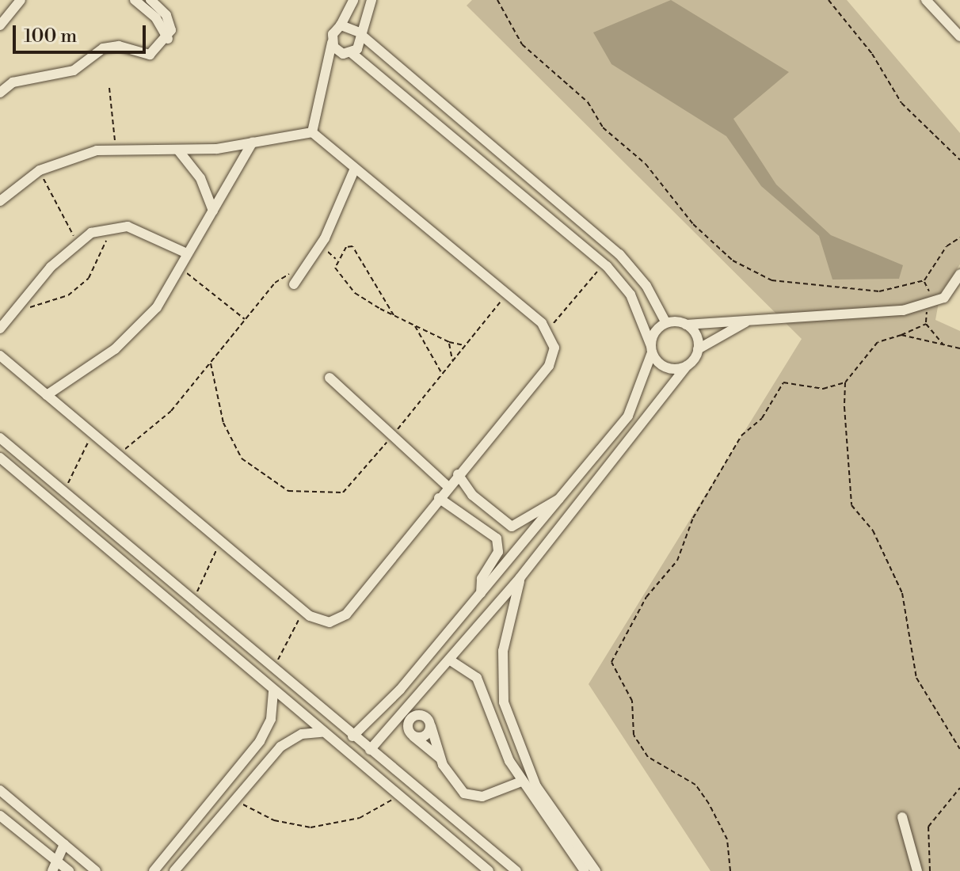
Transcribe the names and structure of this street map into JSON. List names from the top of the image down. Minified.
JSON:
{"scale_bar":"100 m"}
